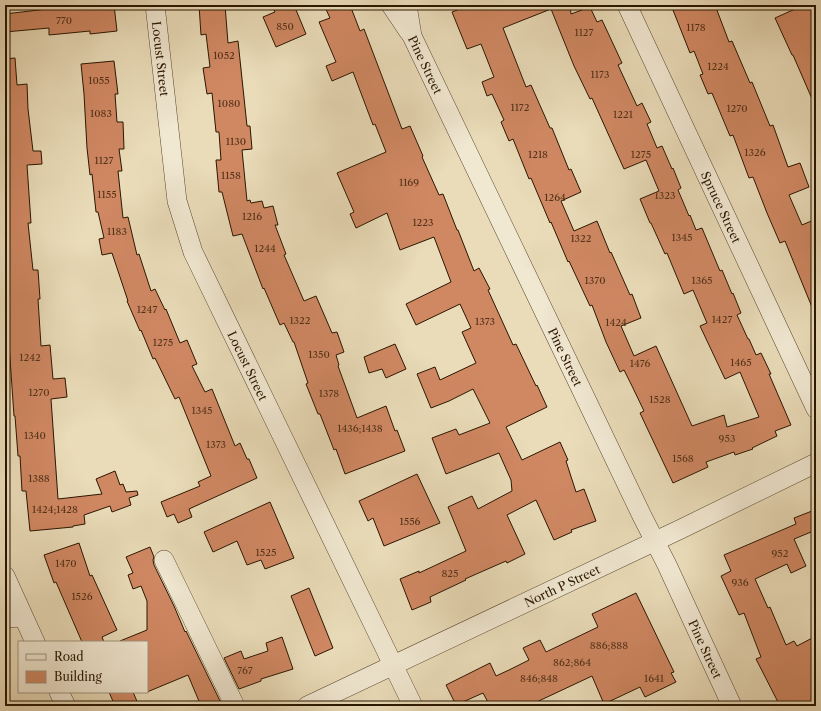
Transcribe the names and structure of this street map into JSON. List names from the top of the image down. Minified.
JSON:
{"streets":{"street":["Locust Street","Pine Street","Spruce Street","North P Street"]},"crossings":[["Locust Street","North P Street"],["Pine Street","North P Street"]],"house_numbers":["770","850","1178","1127","1052","1224","1173","1055","1080","1172","1270","1083","1221","1130","1326","1218","1275","1127","1158","1169","1155","1323","1264","1216","1223","1183","1345","1322","1244","1370","1365","1247","1427","1322","1373","1424","1275","1350","1242","1465","1476","1270","1378","1528","1345","1436;1438","1340","953","1373","1568","1388","1424;1428","1556","1525","952","1470","825","936","1526","886;888","862;864","767","846;848","1641"],"legend":["Road","Building"]}
